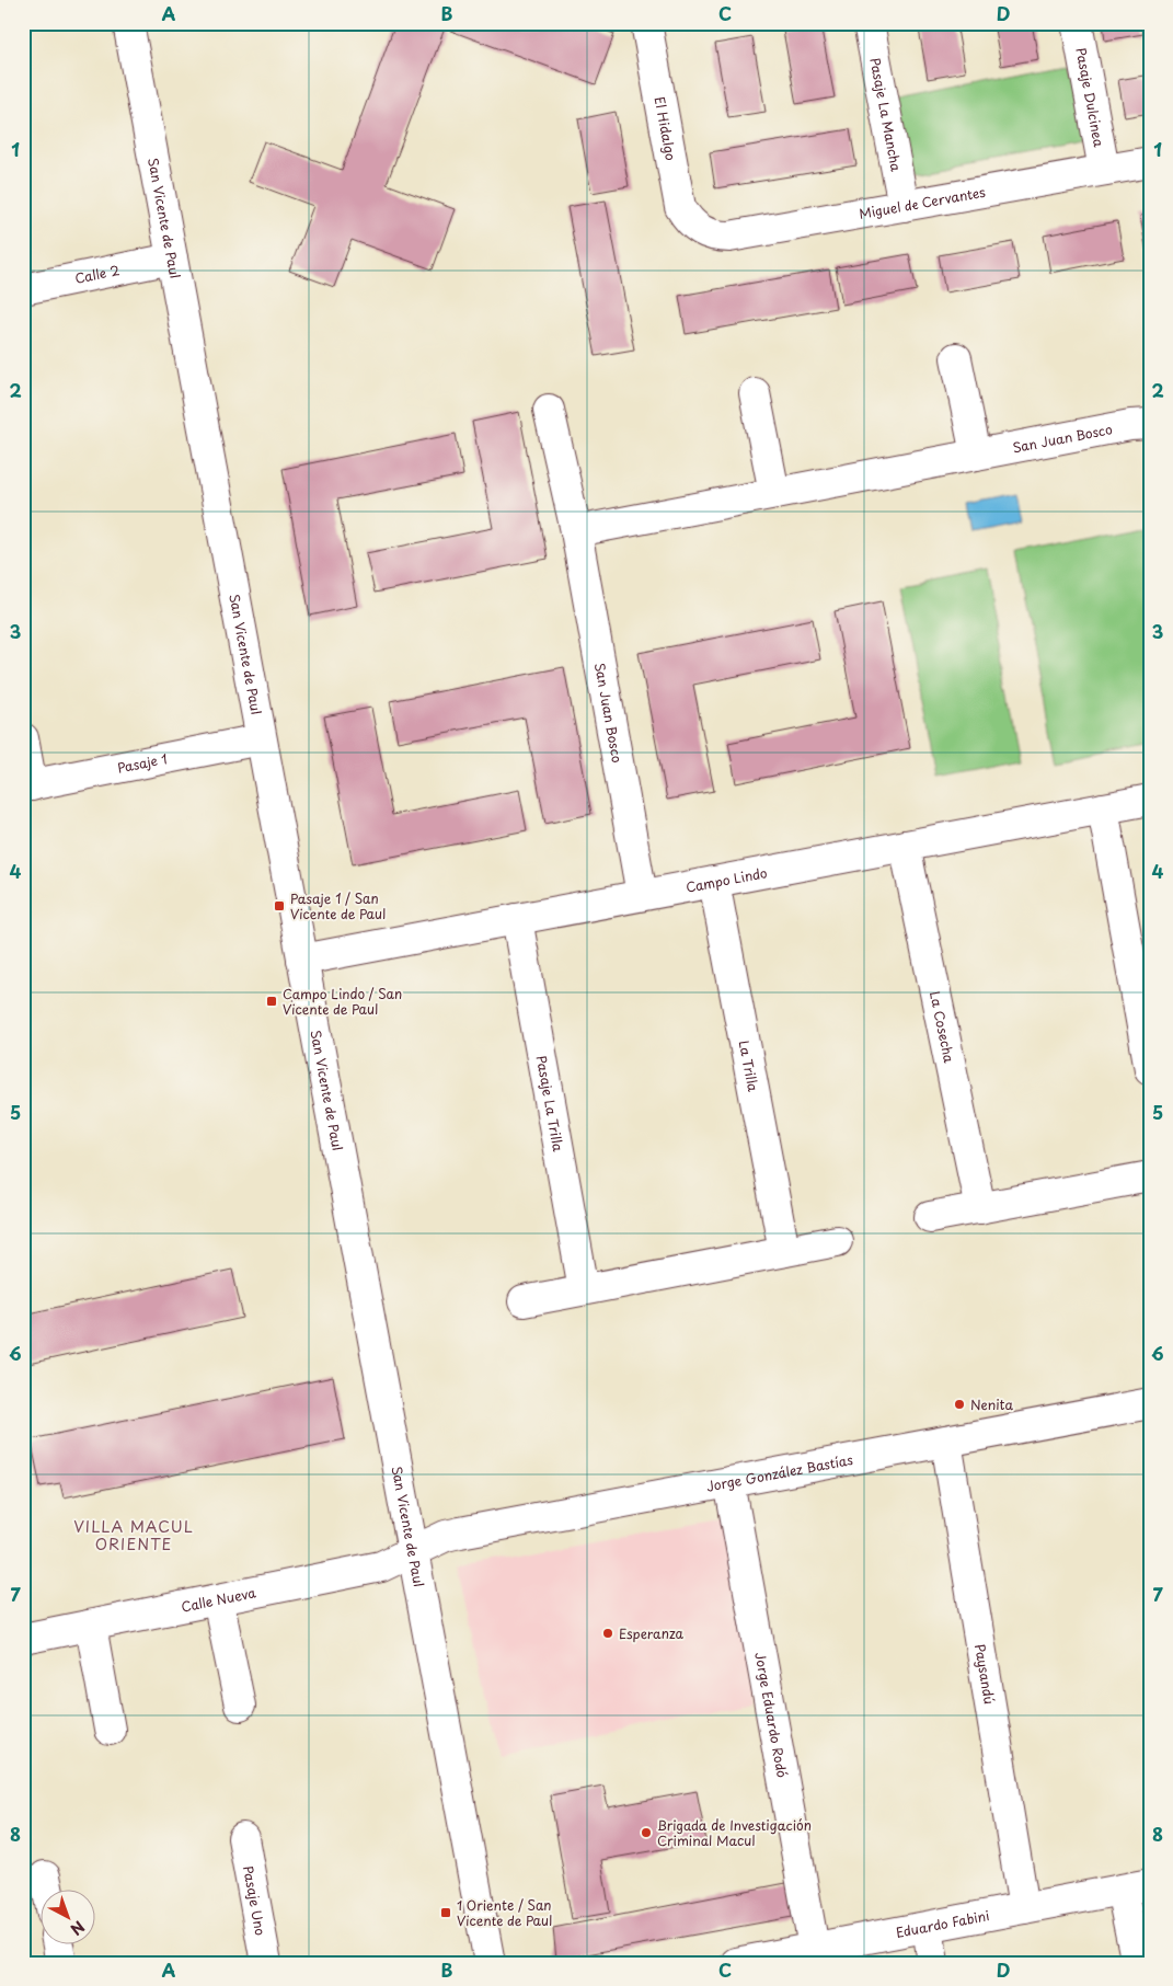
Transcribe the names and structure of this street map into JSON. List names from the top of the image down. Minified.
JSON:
{"streets":{"street":["Pasaje Dulcinea","Pasaje La Mancha","El Hidalgo","Miguel de Cervantes","San Vicente de Paul","Calle 2","San Juan Bosco","Pasaje 1","Campo Lindo","La Cosecha","La Trilla","Pasaje La Trilla","Jorge González Bastías","Calle Nueva","Paysandú","Jorge Eduardo Rodó","Pasaje Uno","Eduardo Fabini"]},"crossings":[["Pasaje Dulcinea","Miguel de Cervantes"],["Pasaje La Mancha","Miguel de Cervantes"],["El Hidalgo","Miguel de Cervantes"],["San Vicente de Paul","Calle 2"],["San Vicente de Paul","Pasaje 1"],["San Vicente de Paul","Campo Lindo"],["San Vicente de Paul","Jorge González Bastías"],["San Vicente de Paul","Calle Nueva"],["San Juan Bosco","Campo Lindo"],["Campo Lindo","La Cosecha"],["Campo Lindo","La Trilla"],["Campo Lindo","Pasaje La Trilla"],["Jorge González Bastías","Calle Nueva"],["Jorge González Bastías","Paysandú"],["Jorge González Bastías","Jorge Eduardo Rodó"],["Paysandú","Eduardo Fabini"],["Jorge Eduardo Rodó","Eduardo Fabini"]],"districts":["VILLA MACUL ORIENTE"],"places":{"transit":["Pasaje 1 / San Vicente de Paul","Campo Lindo / San Vicente de Paul","1 Oriente / San Vicente de Paul"],"other":["Nenita","Esperanza","Brigada de Investigación Criminal Macul"]},"north":"bottom right","grid":{"columns":["A","B","C","D"],"rows":["1","2","3","4","5","6","7","8"]}}
